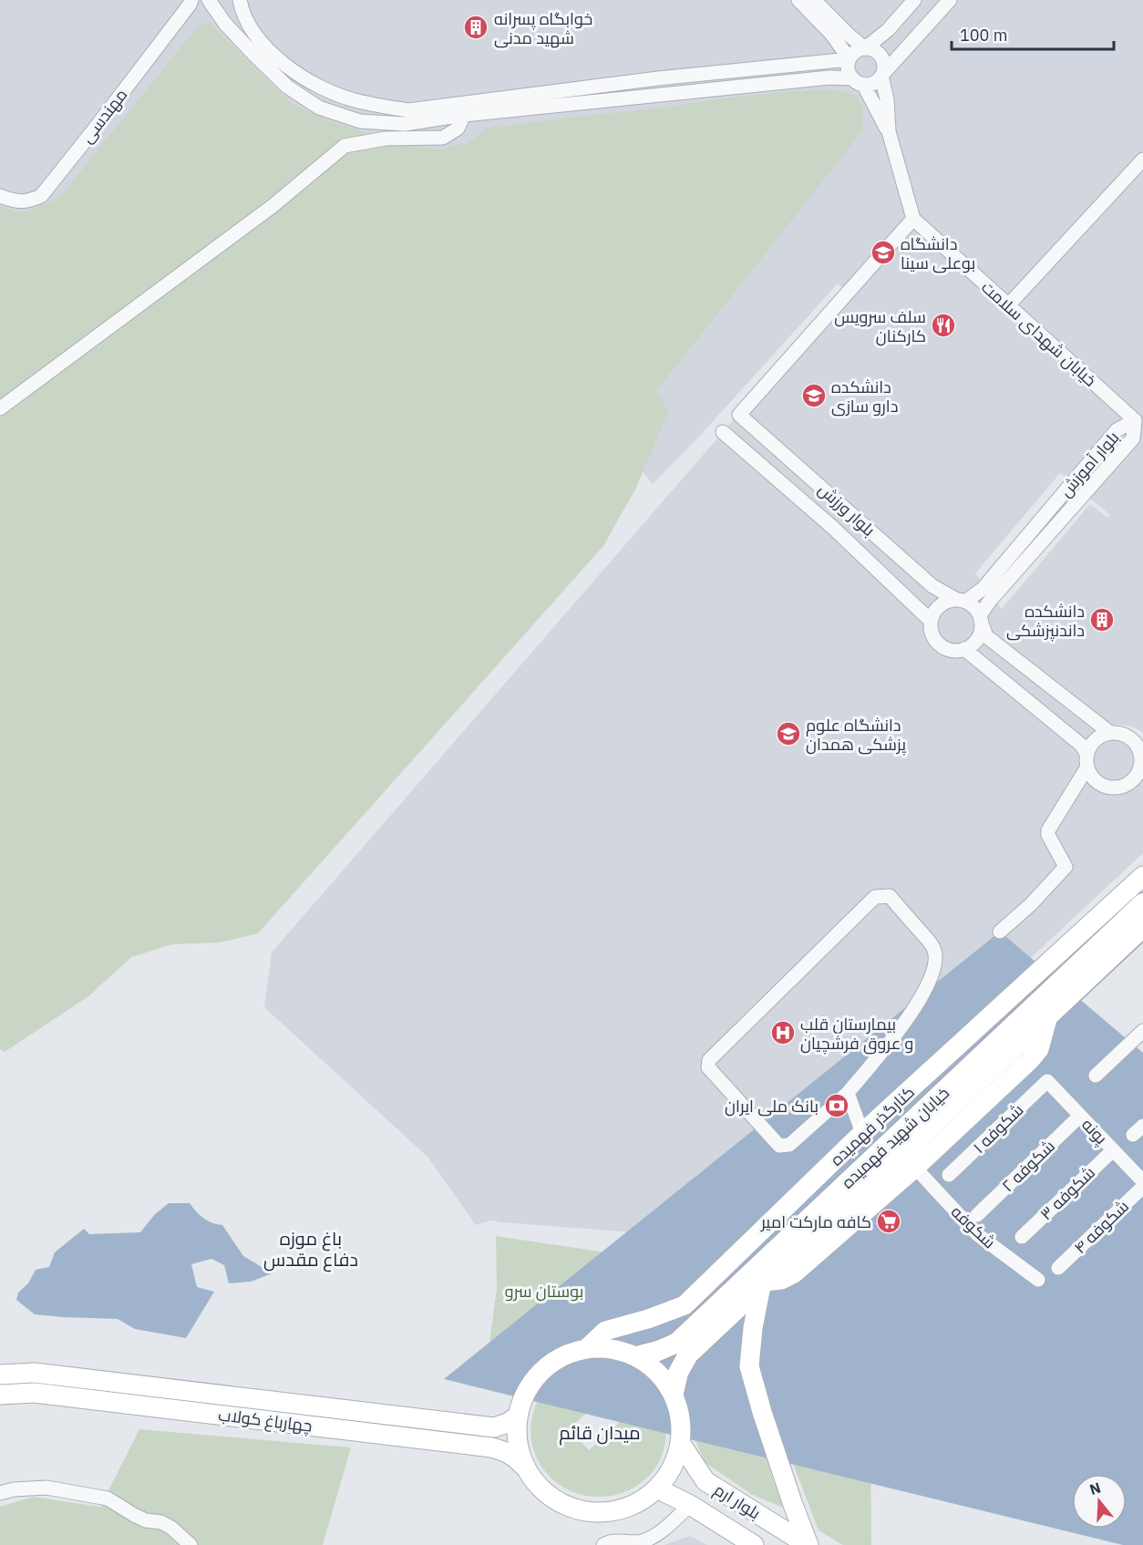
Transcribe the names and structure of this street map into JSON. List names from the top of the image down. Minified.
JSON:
{"streets":{"main road":["کنارگذر فهمیده","خیابان شهید فهمیده","چهارباغ کولاب","بلوار ارم"],"street":["مهندسی","خیابان شهدای سلامت","بلوار آموزش","بلوار ورزش","شکوفه ۱","پونه","شکوفه ۲","شکوفه ۳","شکوفه","شکوفه ۴"]},"crossings":[["خیابان شهدای سلامت","بلوار آموزش"],["خیابان شهدای سلامت","بلوار ورزش"],["بلوار آموزش","بلوار ورزش"],["کنارگذر فهمیده","خیابان شهید فهمیده"],["کنارگذر فهمیده","چهارباغ کولاب"],["کنارگذر فهمیده","بلوار ارم"],["شکوفه ۱","پونه"],["پونه","شکوفه ۲"],["پونه","شکوفه ۳"],["خیابان شهید فهمیده","چهارباغ کولاب"],["خیابان شهید فهمیده","بلوار ارم"],["چهارباغ کولاب","بلوار ارم"]],"districts":["باغ موزه دفاع مقدس","میدان قائم"],"parks":["بوستان سرو"],"places":{"building":["خوابگاه پسرانه شهید مدنی","دانشکده داندنپزشکی"],"school or university":["دانشگاه بوعلی سینا","دانشکده دارو سازی","دانشگاه علوم پزشکی همدان"],"restaurant":["سلف سرویس کارکنان"],"hospital":["بیمارستان قلب و عروق فرشچیان"],"bank":["بانک ملی ایران"],"supermarket":["کافه مارکت امیر"]},"scale_bar":"100 m","north":"top"}
